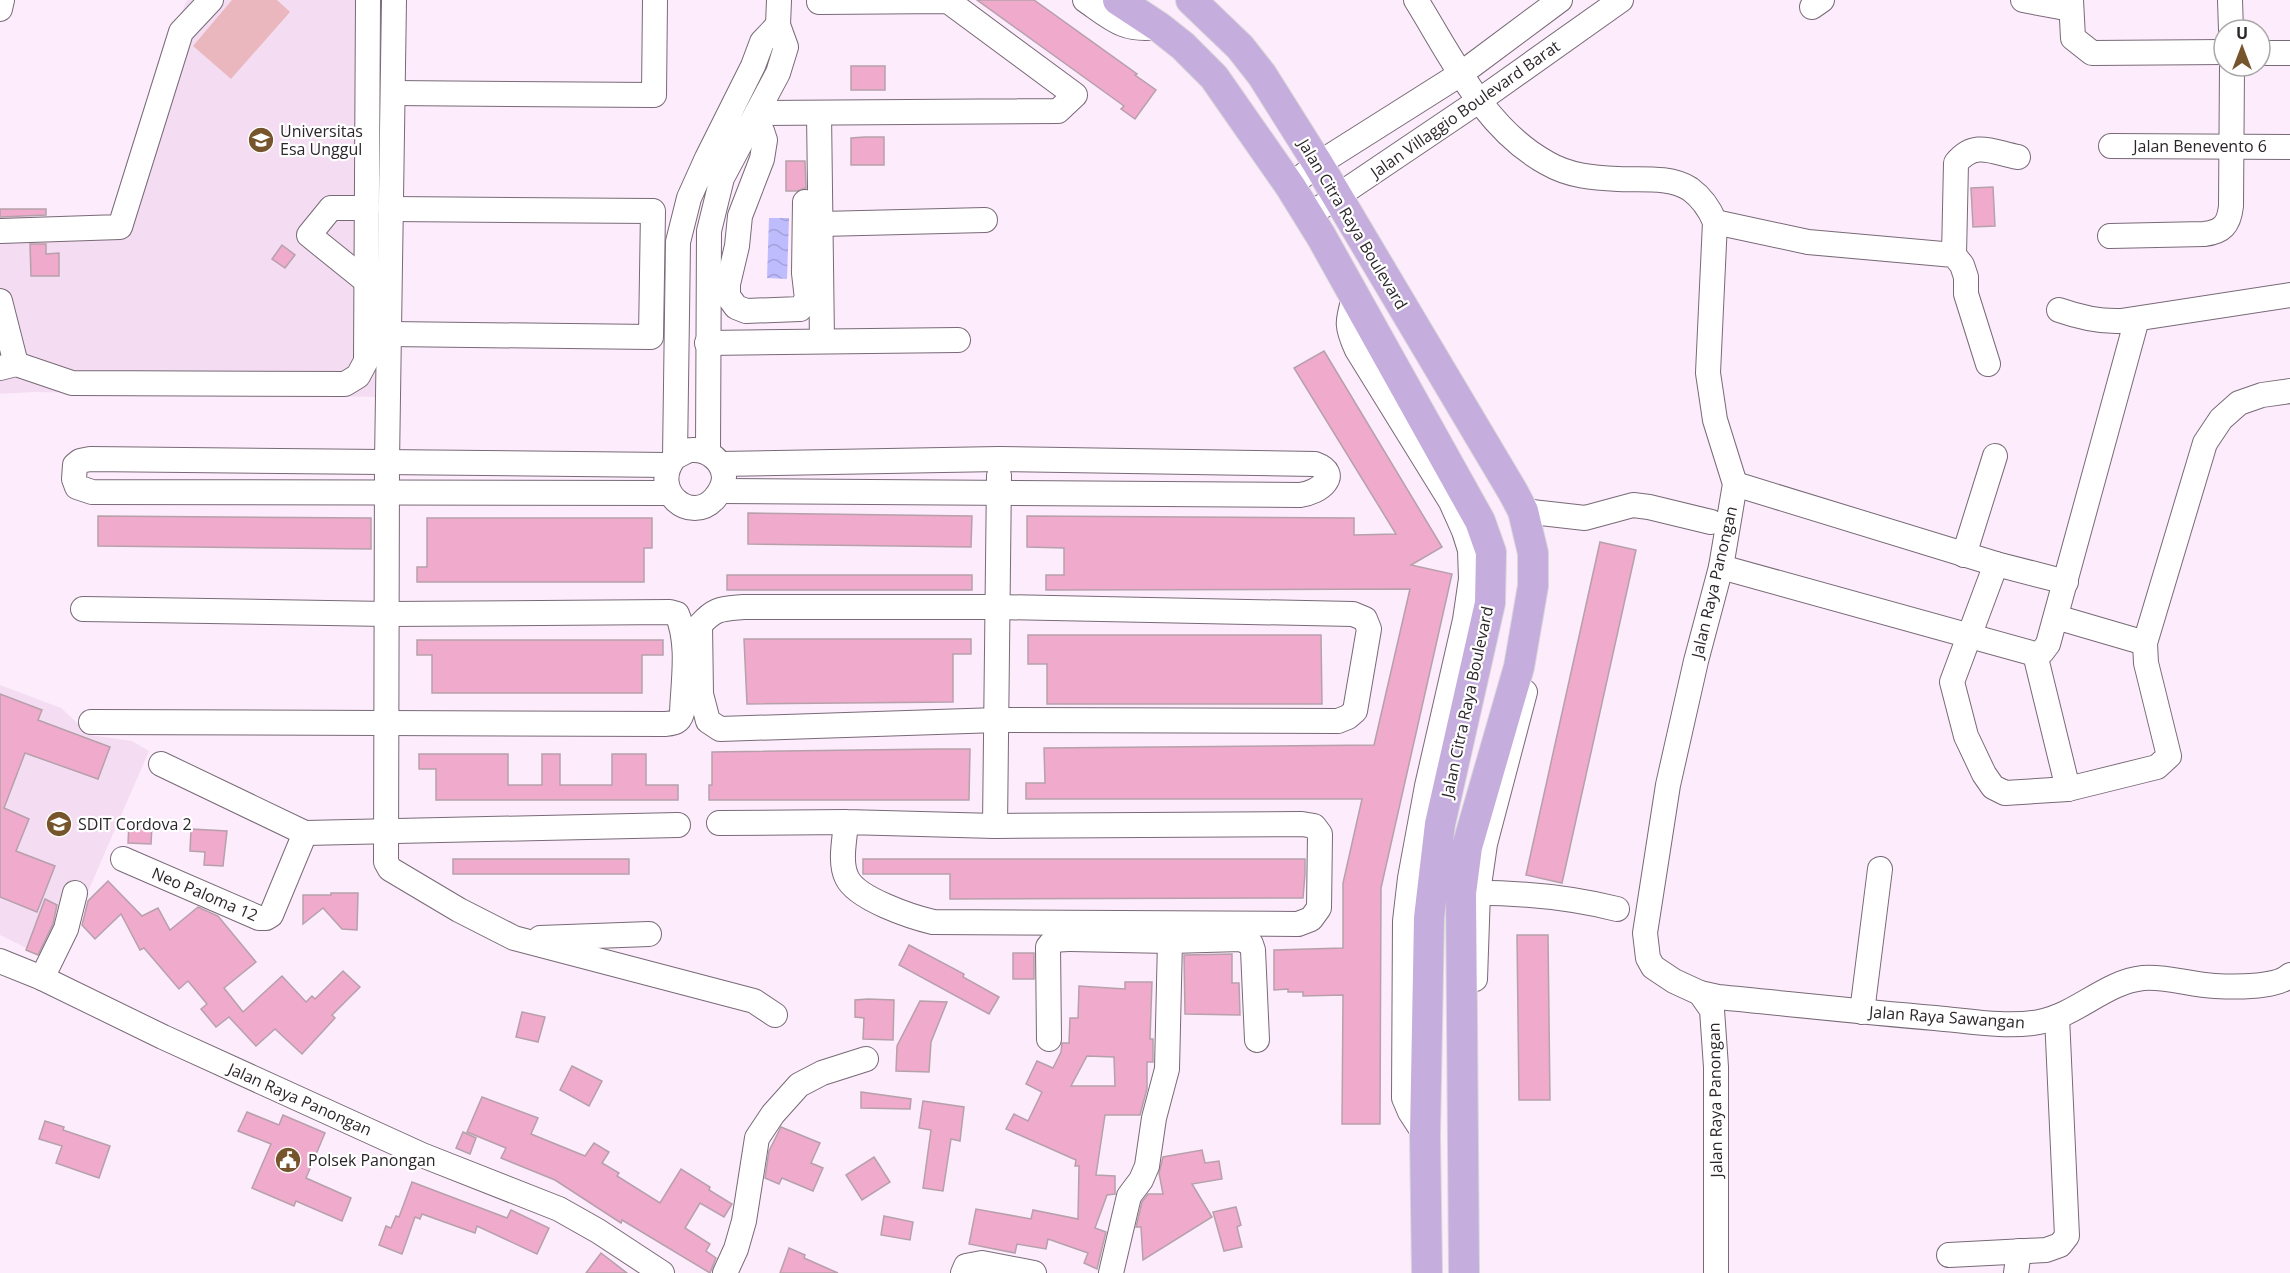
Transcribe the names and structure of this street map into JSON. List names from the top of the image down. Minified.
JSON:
{"streets":{"main road":["Jalan Citra Raya Boulevard"],"street":["Jalan Villaggio Boulevard Barat","Jalan Benevento 6","Jalan Raya Panongan","Neo Paloma 12","Jalan Raya Sawangan"]},"crossings":[["Jalan Villaggio Boulevard Barat","Jalan Citra Raya Boulevard"],["Jalan Raya Panongan","Jalan Raya Sawangan"]],"places":{"school or university":["Universitas Esa Unggul","SDIT Cordova 2"],"public building":["Polsek Panongan"]},"north":"top"}
